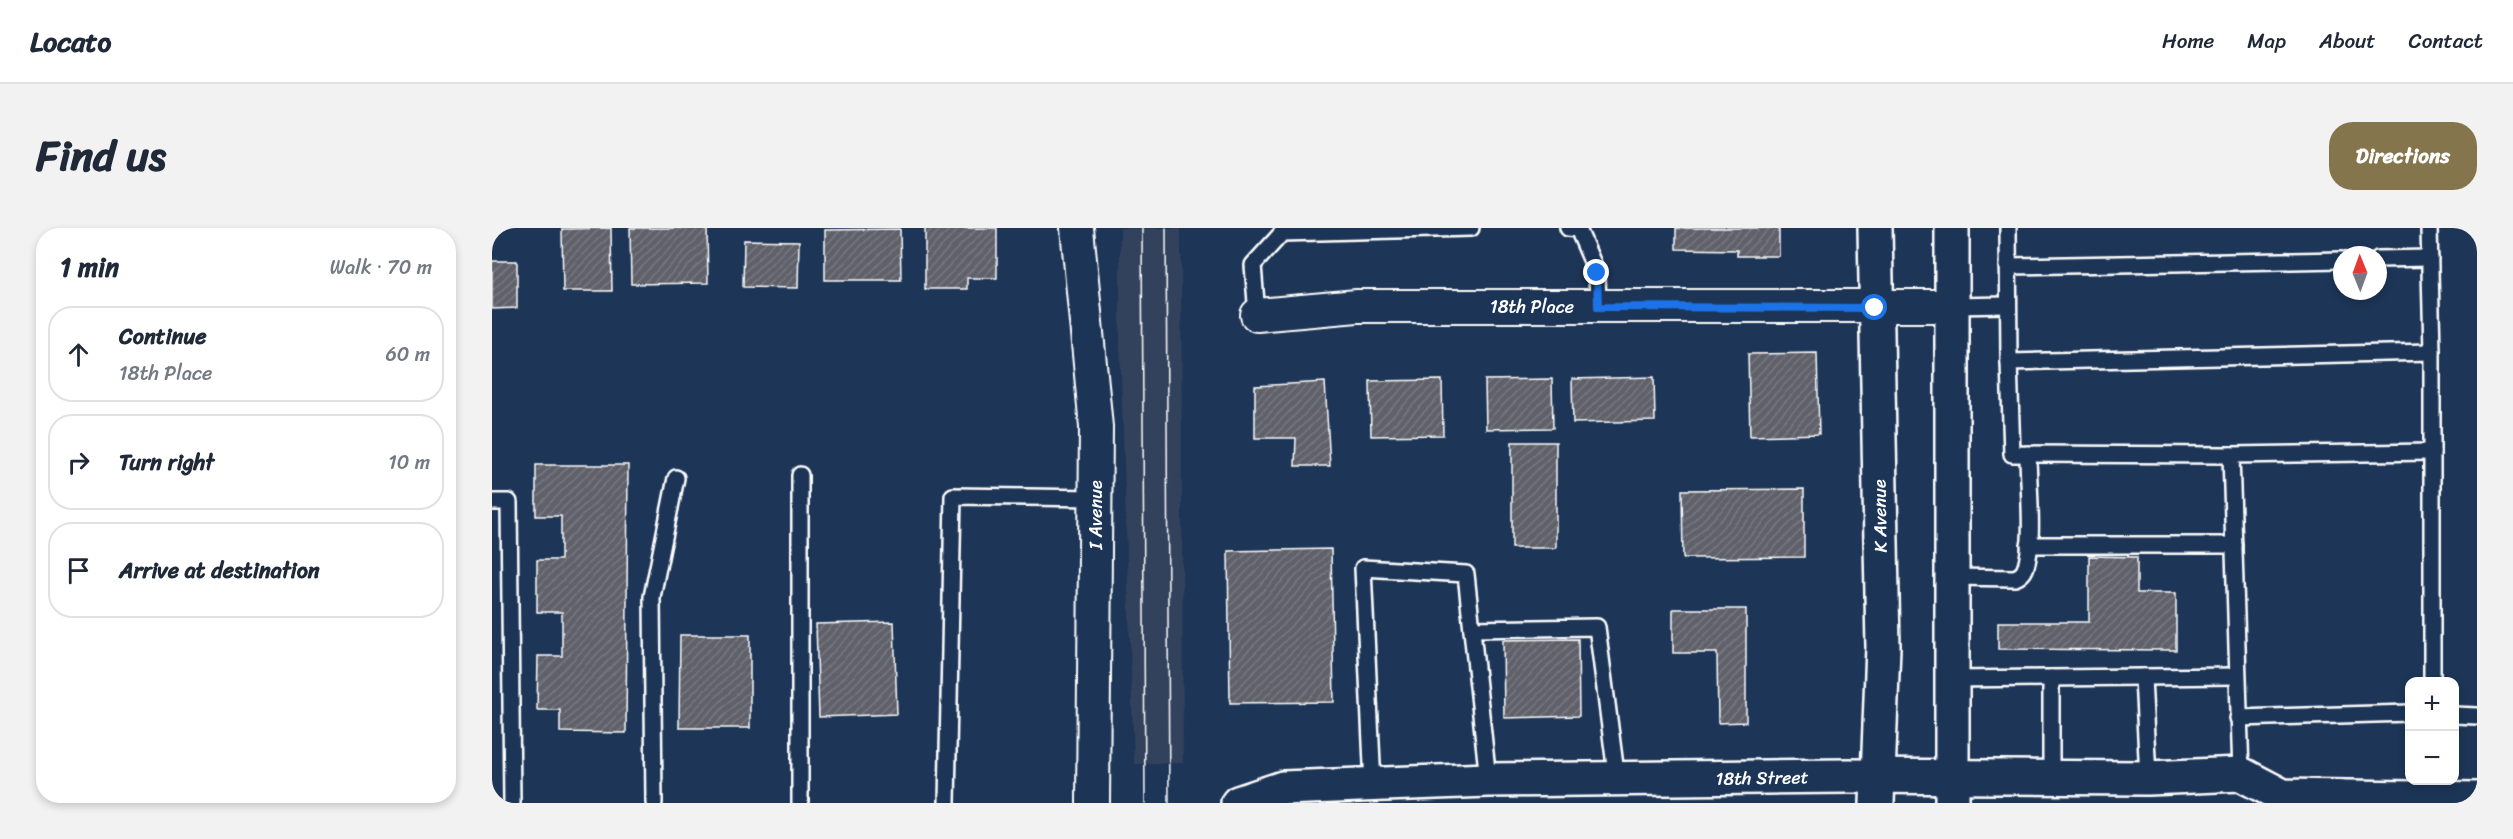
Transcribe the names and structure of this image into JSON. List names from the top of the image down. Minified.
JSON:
{"streets":{"street":["18th Place","I Avenue","K Avenue","18th Street"]},"crossings":[["18th Place","K Avenue"],["K Avenue","18th Street"]],"north":"top","page":{"header":"Locato","nav":["Home","Map","About","Contact"],"title":"Find us","buttons":"Directions","heading":["1 min","Walk · 70 m"],"list":[["Continue","18th Place","60 m"],["Turn right","10 m"],"Arrive at destination"],"map_buttons":["+","−"]}}
